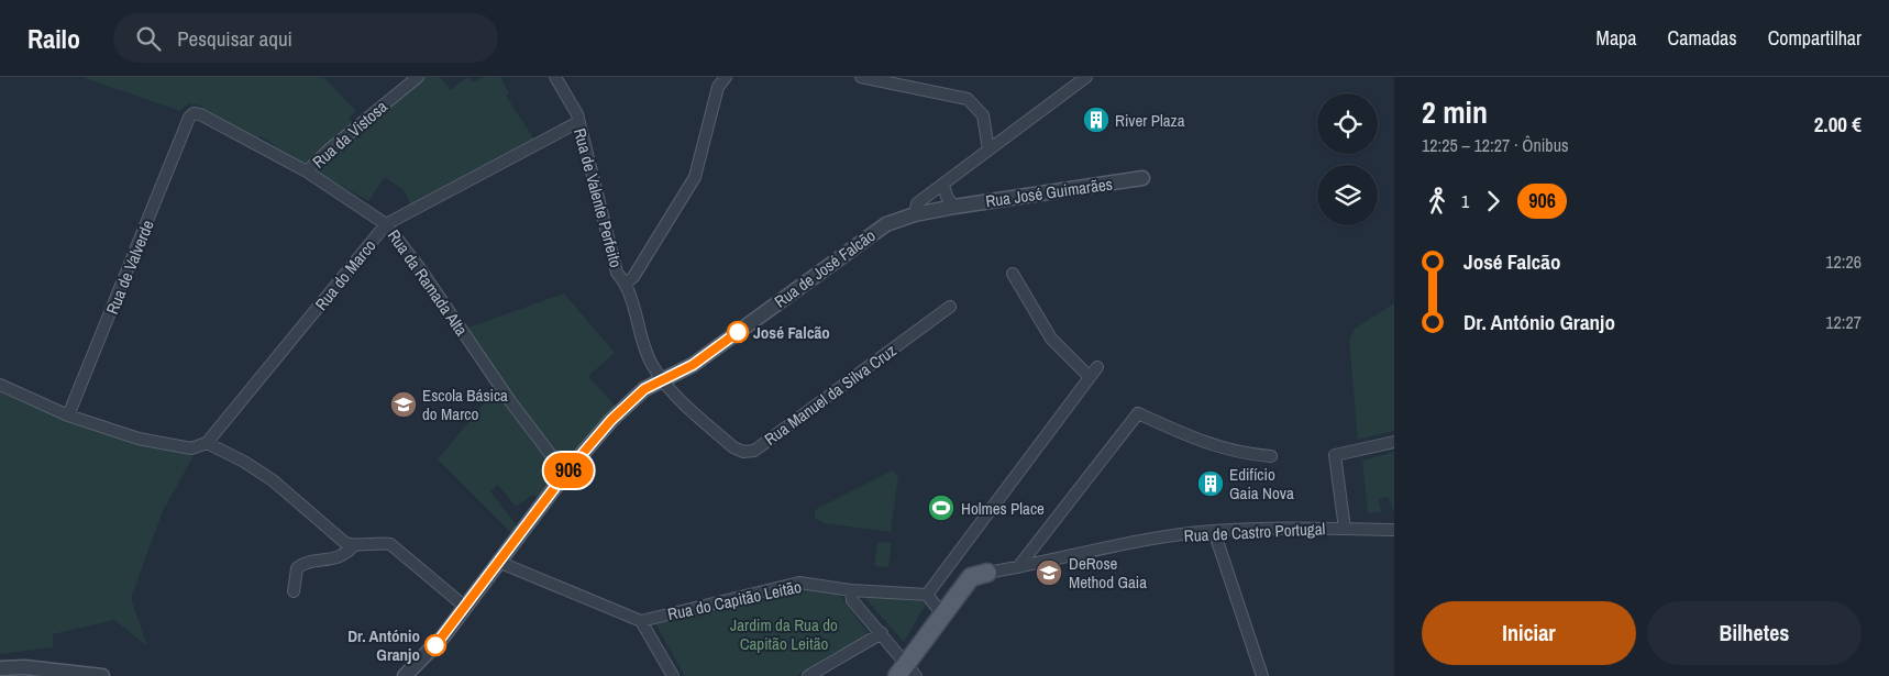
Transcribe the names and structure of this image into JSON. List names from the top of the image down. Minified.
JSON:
{"streets":{"street":["Rua da Vistosa","Rua José Guimarães","Rua de Valente Perfeito","Rua de Valverde","Rua de José Falcão","Rua do Marco","Rua da Ramada Alta","Rua Manuel da Silva Cruz","Rua de Castro Portugal","Rua do Capitão Leitão"]},"crossings":[["Rua da Vistosa","Rua da Ramada Alta"],["Rua José Guimarães","Rua de José Falcão"],["Rua de Valente Perfeito","Rua de José Falcão"],["Rua de Valente Perfeito","Rua do Marco"],["Rua de Valente Perfeito","Rua Manuel da Silva Cruz"],["Rua de Valverde","Rua da Ramada Alta"],["Rua de José Falcão","Rua da Ramada Alta"],["Rua de José Falcão","Rua Manuel da Silva Cruz"],["Rua do Marco","Rua da Ramada Alta"]],"parks":["Jardim da Rua do Capitão Leitão"],"places":{"building":["River Plaza","Edifício Gaia Nova"],"other":["José Falcão","Dr. António Granjo"],"school or university":["Escola Básica do Marco","DeRose Method Gaia"],"sports":["Holmes Place"]},"lines":["bus line 906"],"page":{"header":"Railo","search":"Pesquisar aqui","nav":["Mapa","Camadas","Compartilhar"],"on_map":"906","heading":["2 min","12:25 – 12:27 · Ônibus","2.00 €"],"legs":["1","906"],"list":[{"name":"José Falcão","value":"12:26"},{"name":"Dr. António Granjo","value":"12:27"}],"buttons":["Iniciar","Bilhetes"]}}
